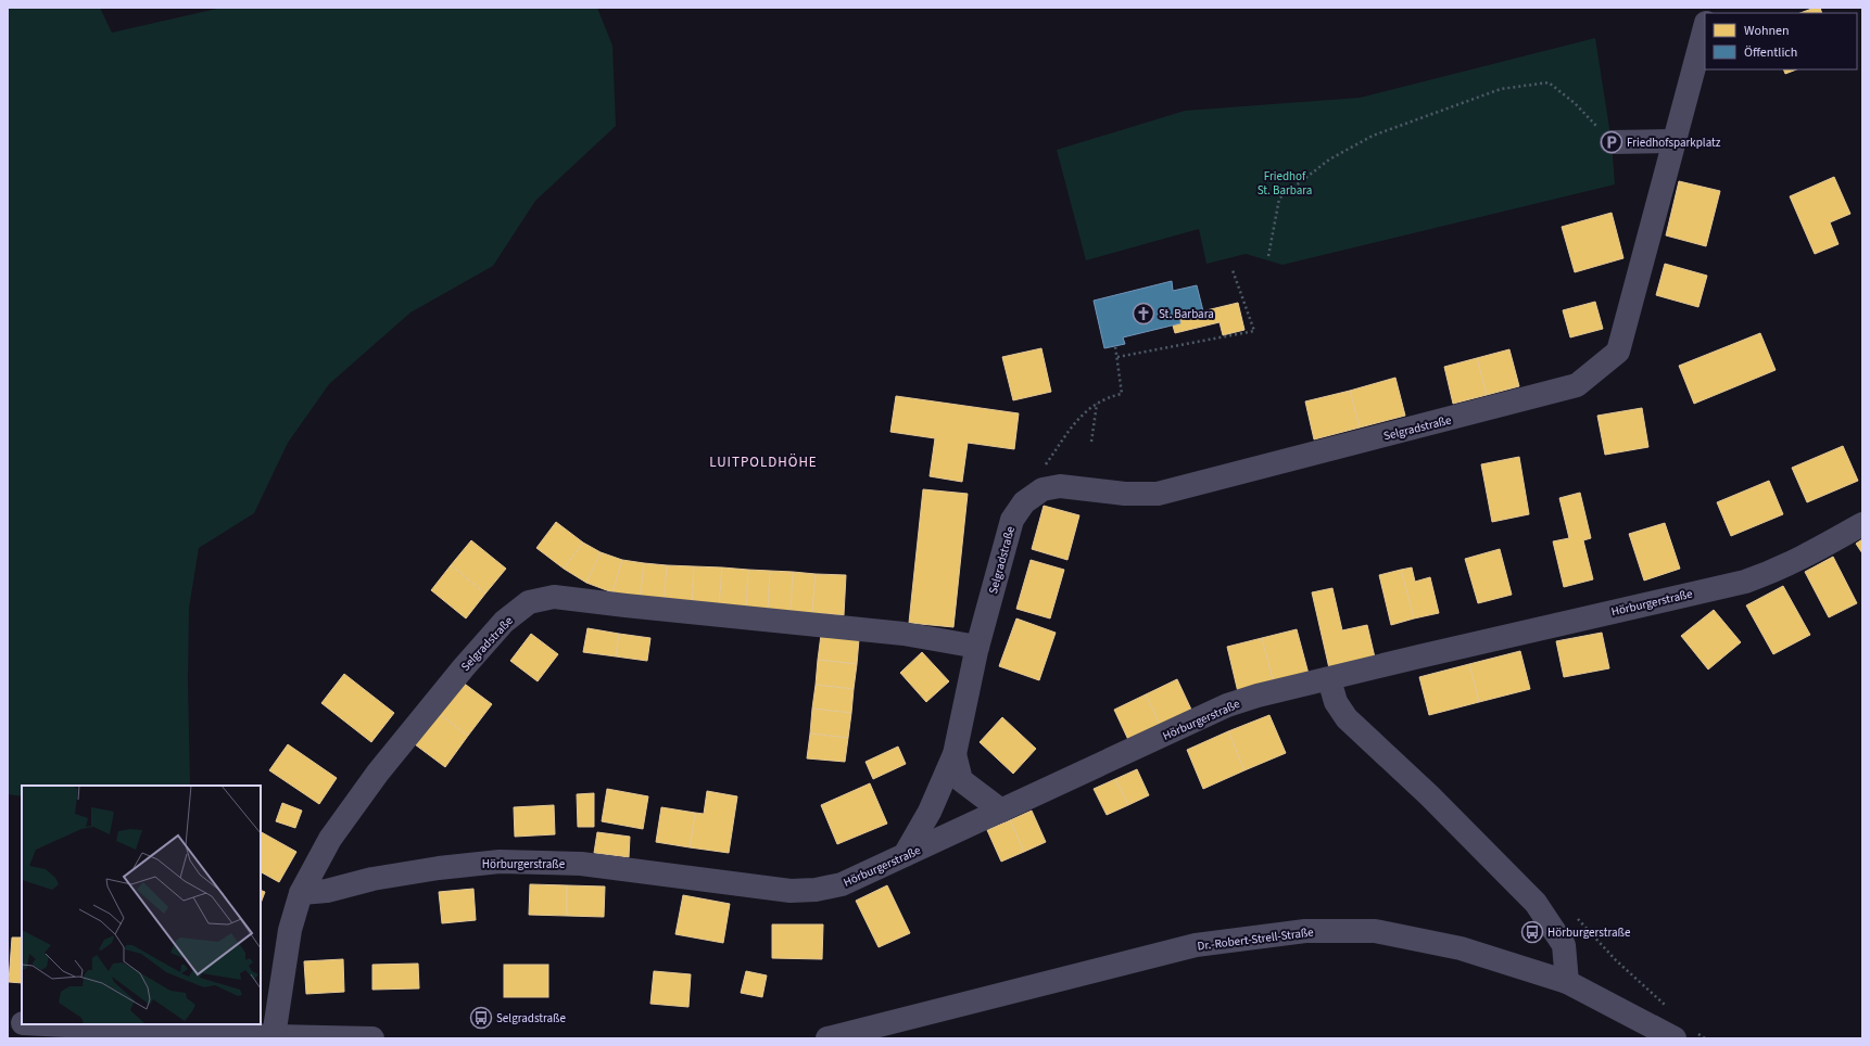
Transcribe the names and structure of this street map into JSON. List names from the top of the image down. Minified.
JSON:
{"streets":{"street":["Selgradstraße","Hörburgerstraße","Dr.-Robert-Strell-Straße"]},"crossings":[["Selgradstraße","Hörburgerstraße"]],"districts":["LUITPOLDHÖHE"],"parks":["Friedhof St. Barbara"],"places":{"parking":["Friedhofsparkplatz"],"church":["St. Barbara"],"bus stop":["Hörburgerstraße","Selgradstraße"]},"legend":["Wohnen","Öffentlich"]}
